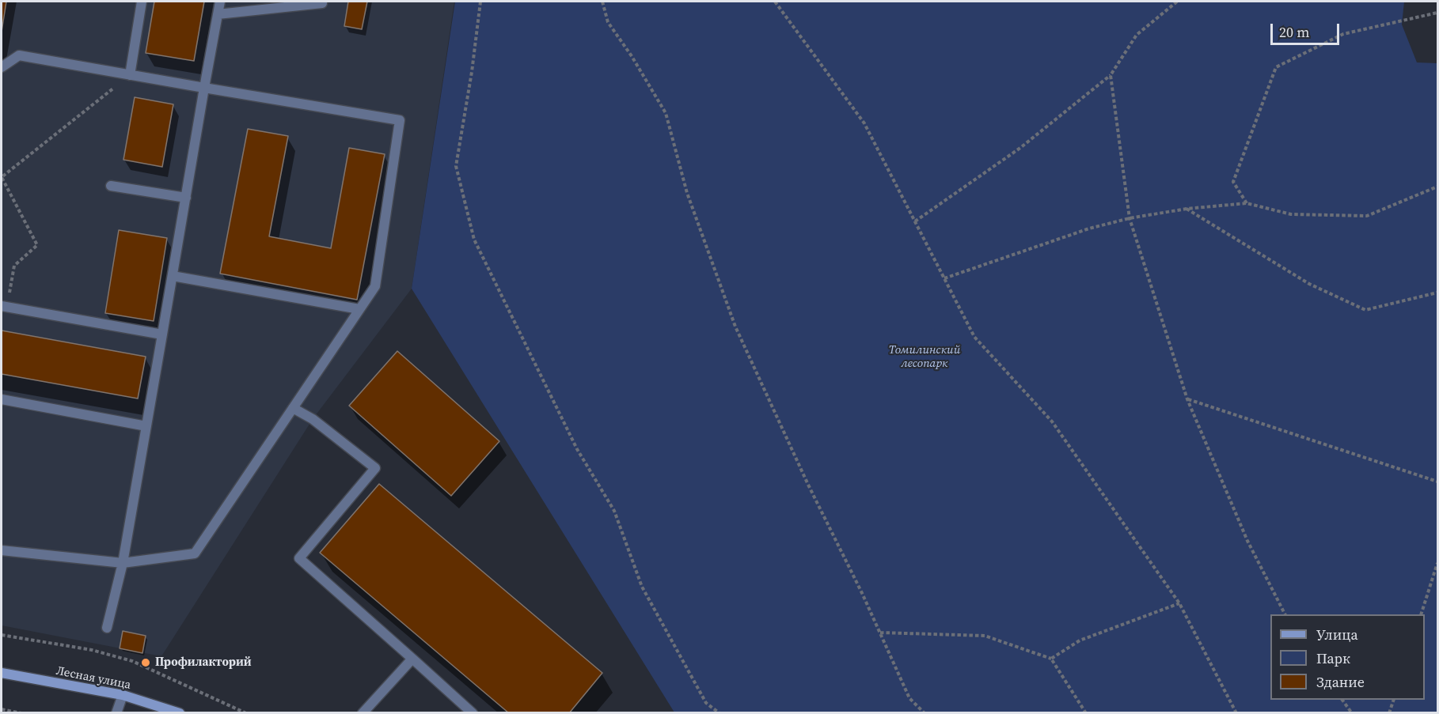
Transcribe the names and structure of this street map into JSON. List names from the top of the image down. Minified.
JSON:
{"streets":{"main road":["Лесная улица"]},"parks":["Томилинский лесопарк"],"places":["Профилакторий"],"legend":["Улица","Парк","Здание"],"scale_bar":"20 m"}
